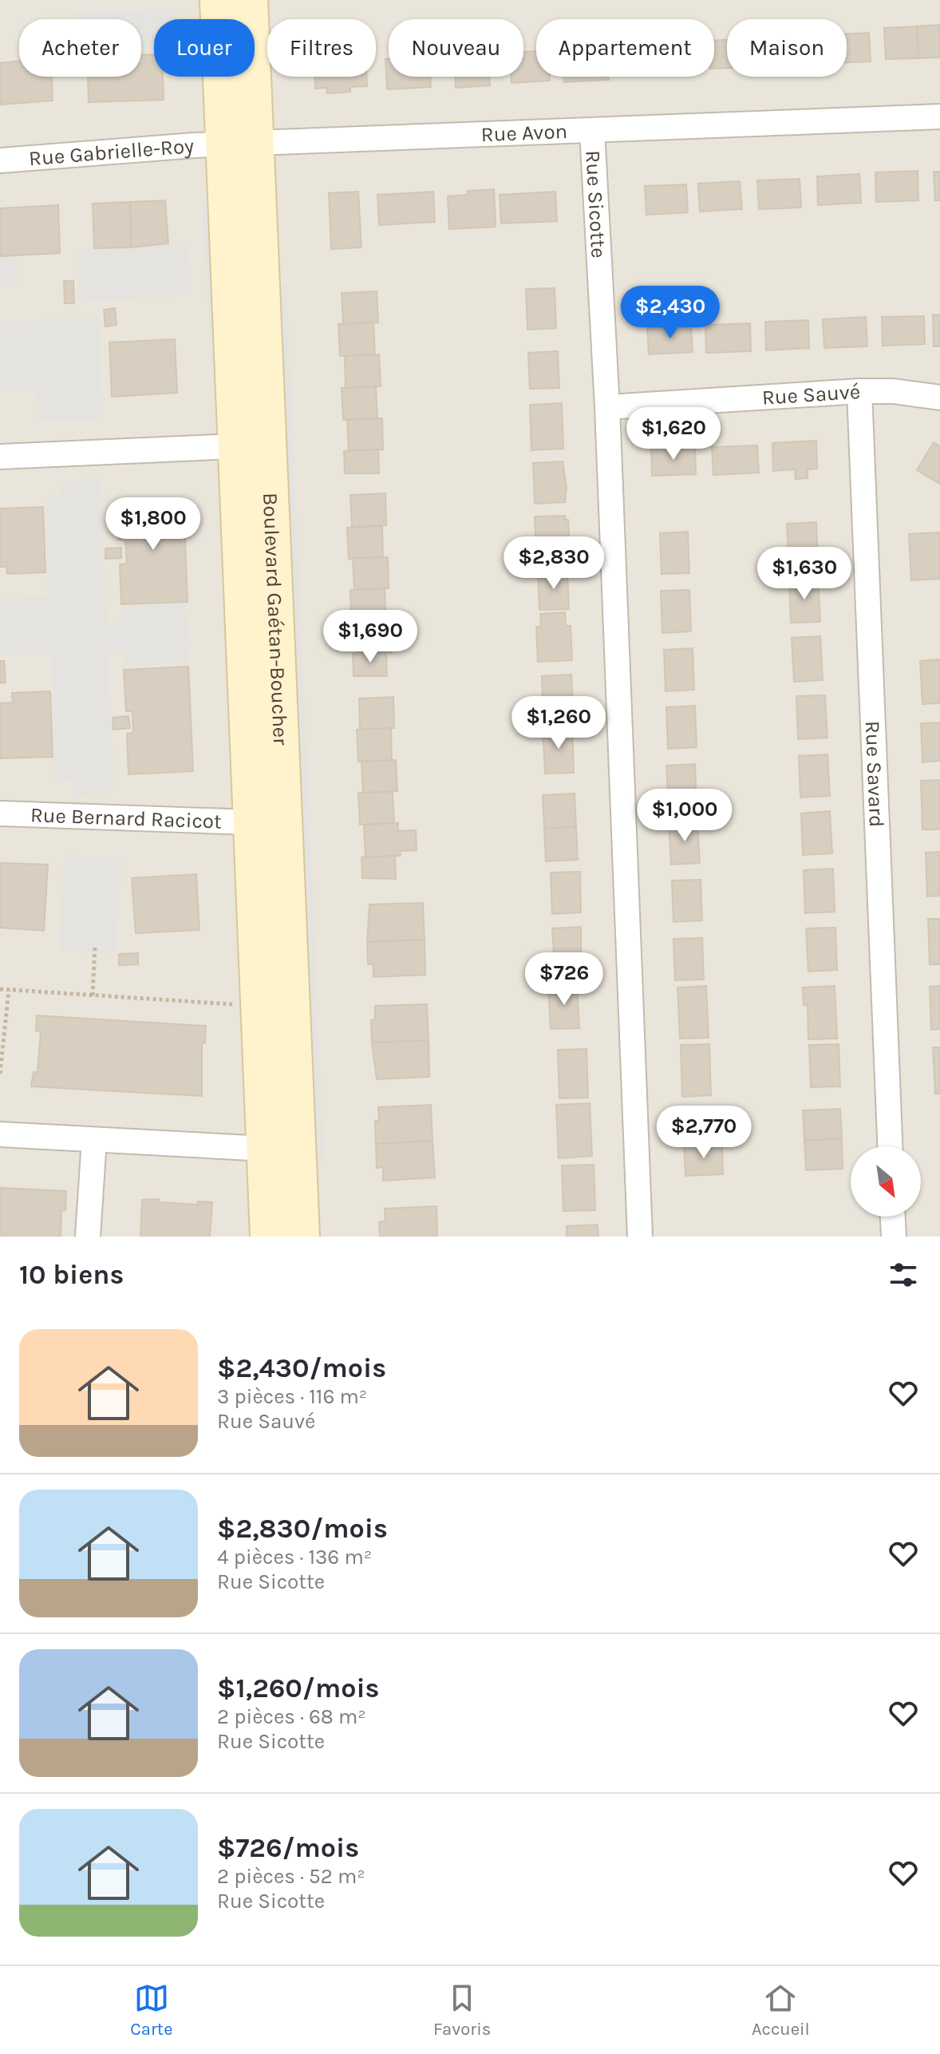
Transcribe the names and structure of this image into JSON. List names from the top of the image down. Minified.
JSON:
{"streets":{"main road":["Boulevard Gaétan-Boucher"],"street":["Rue Avon","Rue Gabrielle-Roy","Rue Sicotte","Rue Sauvé","Rue Savard","Rue Bernard Racicot"]},"crossings":[["Rue Avon","Rue Gabrielle-Roy"],["Rue Avon","Rue Sicotte"],["Rue Avon","Boulevard Gaétan-Boucher"],["Rue Gabrielle-Roy","Boulevard Gaétan-Boucher"],["Rue Sicotte","Rue Sauvé"],["Rue Sauvé","Rue Savard"],["Boulevard Gaétan-Boucher","Rue Bernard Racicot"]],"north":"bottom right","page":{"chip":["Acheter","Louer","Filtres","Nouveau","Appartement","Maison"],"price":["$2,430","$1,620","$1,800","$2,830","$1,630","$1,690","$1,260","$1,000","$726","$2,770"],"heading":"10 biens","list":[{"name":"$2,430/mois","note":"3 pièces · 116 m² · Rue Sauvé"},{"name":"$2,830/mois","note":"4 pièces · 136 m² · Rue Sicotte"},{"name":"$1,260/mois","note":"2 pièces · 68 m² · Rue Sicotte"},{"name":"$726/mois","note":"2 pièces · 52 m² · Rue Sicotte"}],"tabs":["Carte","Favoris","Accueil"]}}
